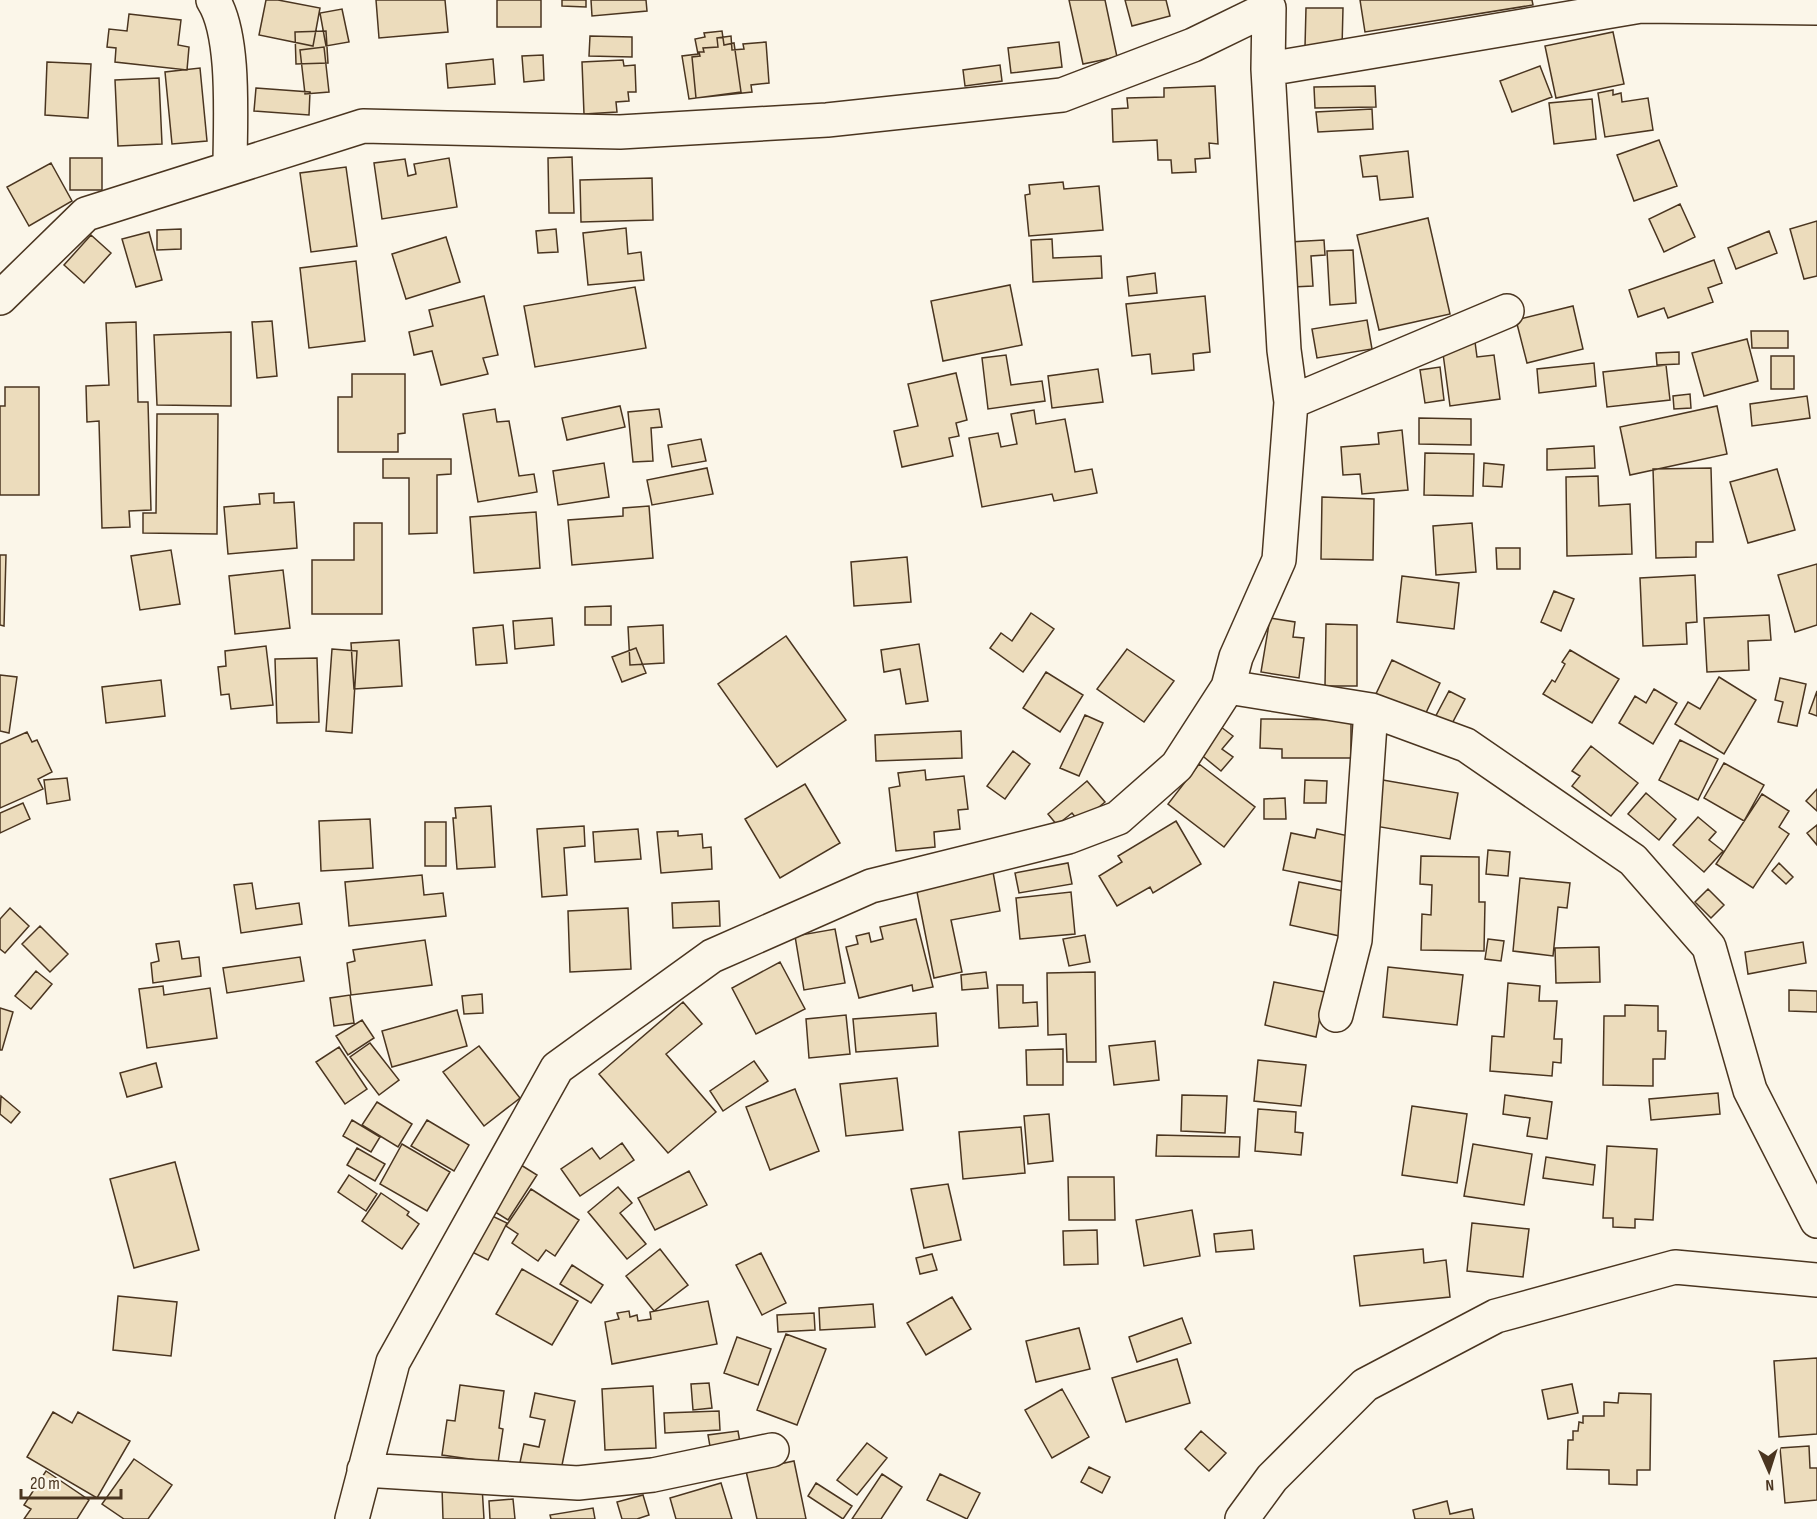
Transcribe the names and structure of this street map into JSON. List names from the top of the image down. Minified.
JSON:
{"scale_bar":"20 m","north":"bottom"}
